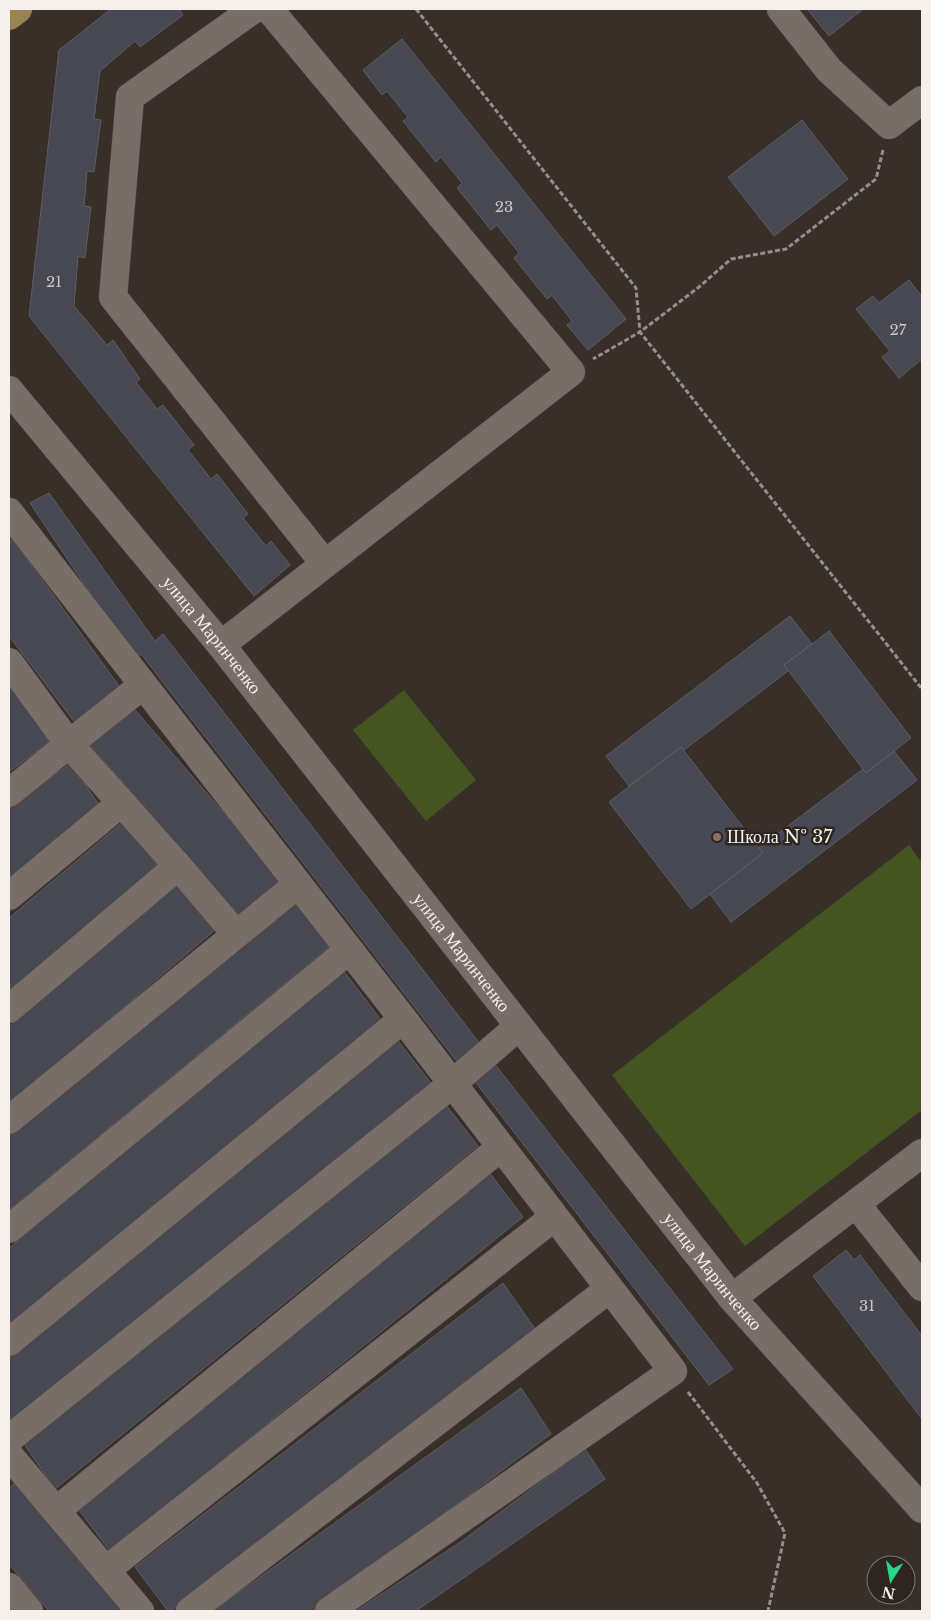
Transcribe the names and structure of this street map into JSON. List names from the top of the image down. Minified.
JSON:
{"streets":{"street":["улица Маринченко"]},"places":["Школа № 37"],"house_numbers":["23","21","27","31"],"north":"bottom"}
